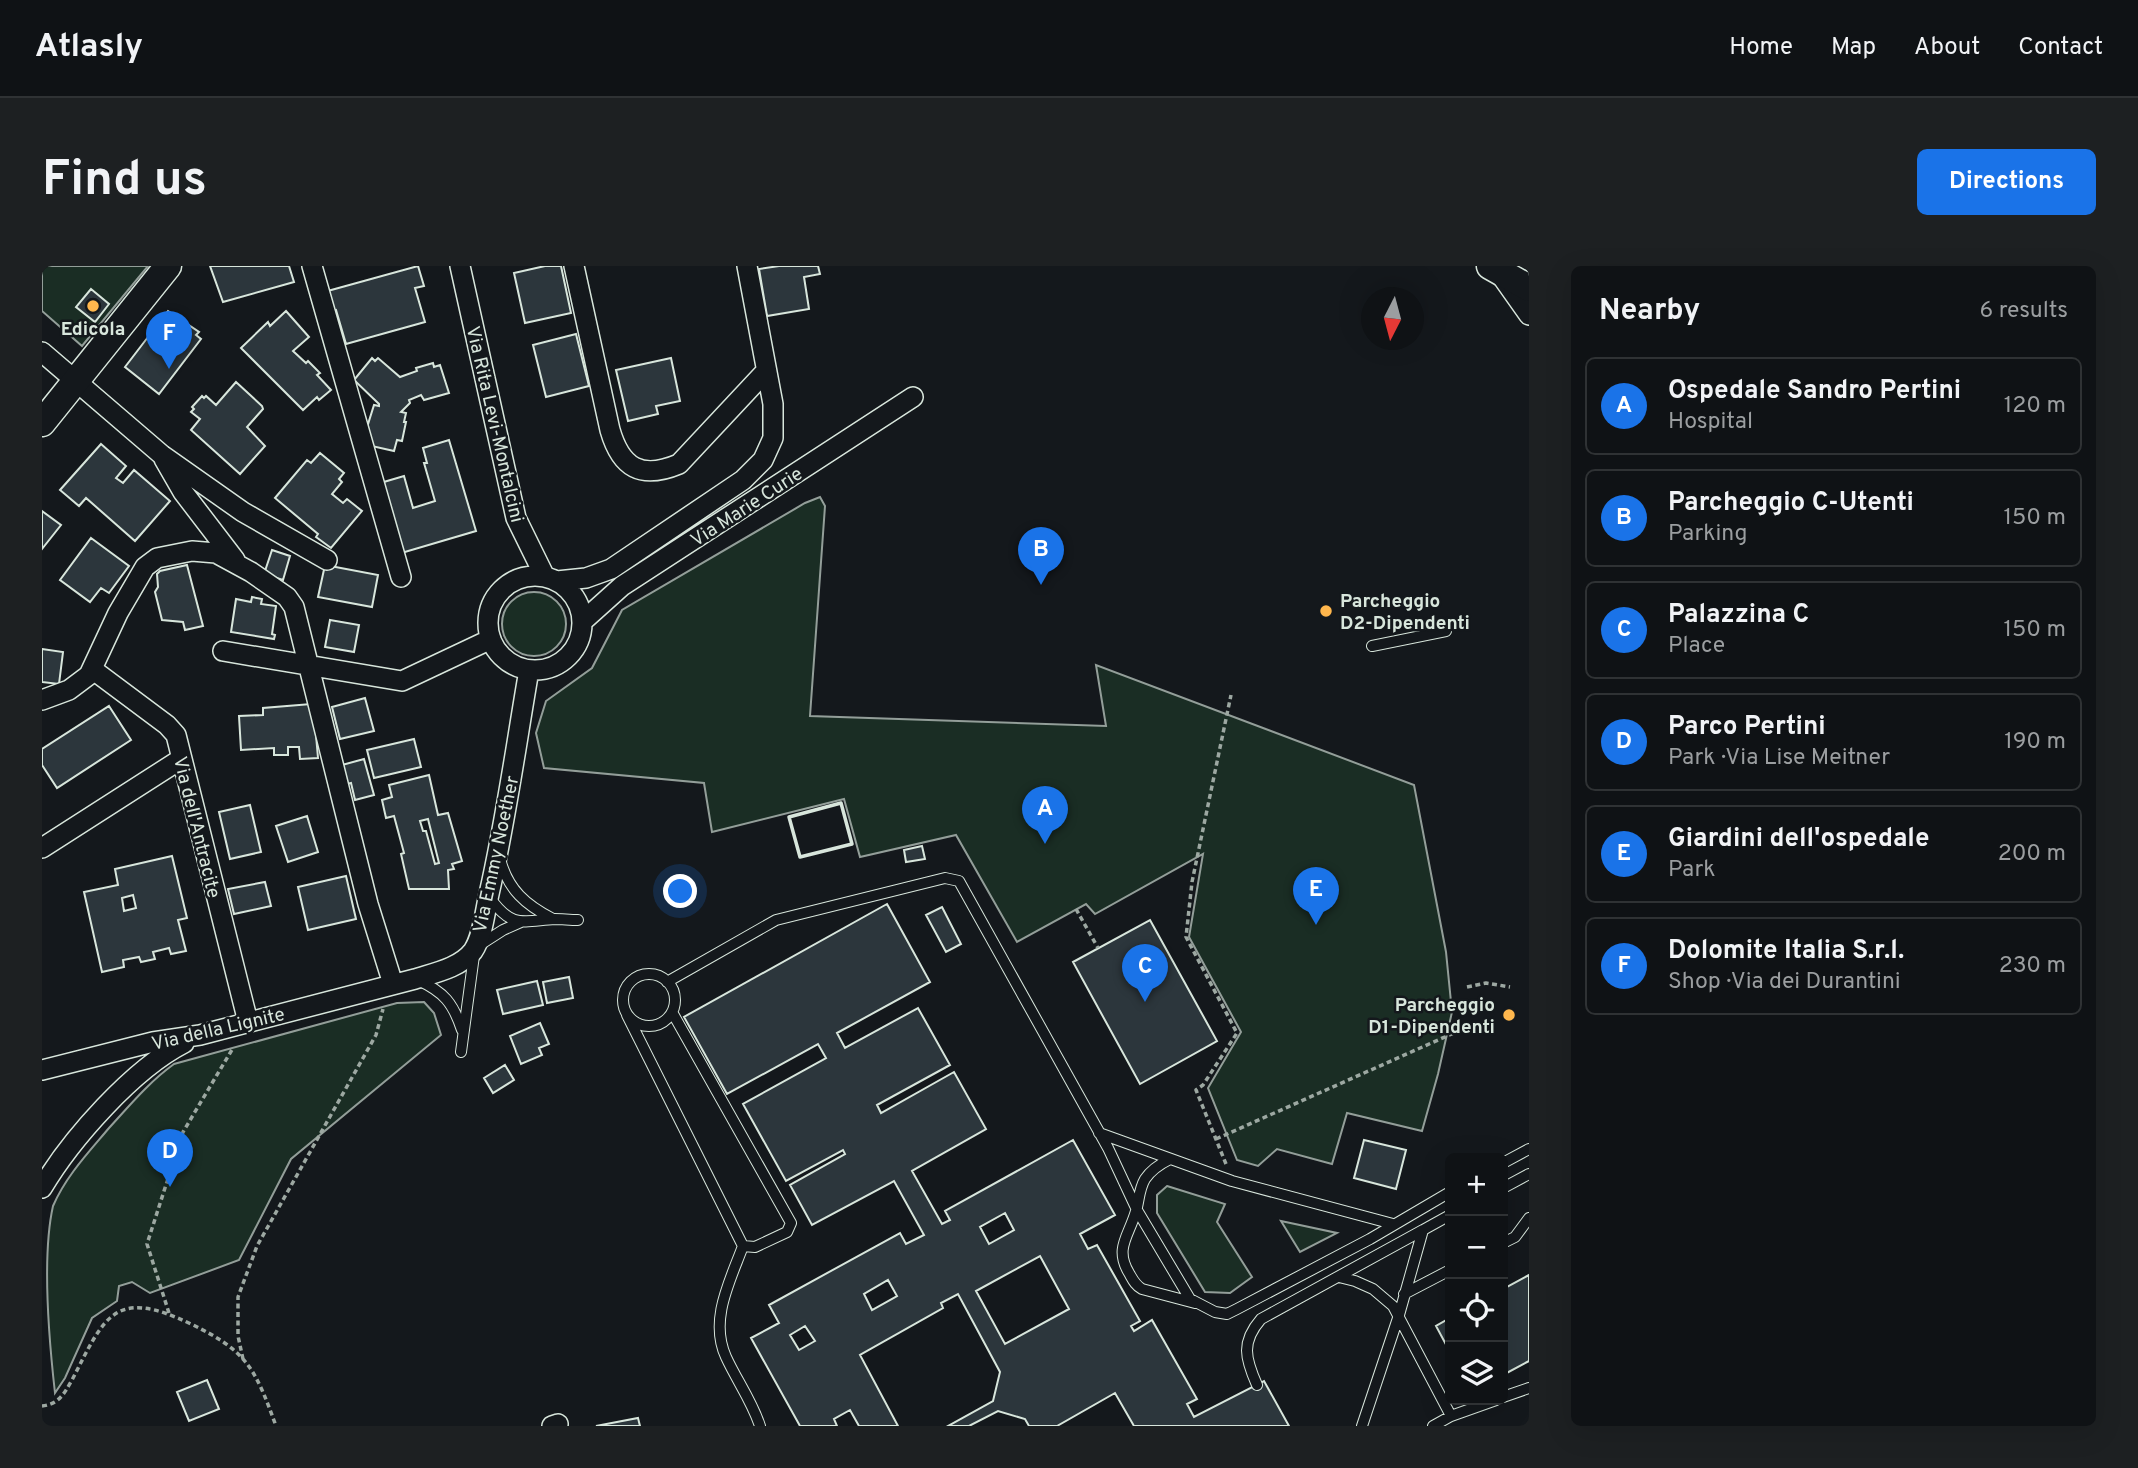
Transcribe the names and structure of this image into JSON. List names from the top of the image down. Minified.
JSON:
{"streets":{"street":["Via Rita Levi-Montalcini","Via Marie Curie","Via dell'Antracite","Via Emmy Noether","Via della Lignite"]},"crossings":[["Via Rita Levi-Montalcini","Via Marie Curie"],["Via Rita Levi-Montalcini","Via Emmy Noether"],["Via Marie Curie","Via Emmy Noether"],["Via dell'Antracite","Via della Lignite"],["Via Emmy Noether","Via della Lignite"]],"places":["Edicola","Parcheggio D2-Dipendenti","Parcheggio D1-Dipendenti"],"north":"bottom","page":{"header":"Atlasly","nav":["Home","Map","About","Contact"],"buttons":"Directions","title":"Find us","heading":["Nearby","6 results"],"pins":["F","B","A","E","C","D"],"list":[{"mark":"A","name":"Ospedale Sandro Pertini","note":"Hospital","value":"120 m"},{"mark":"B","name":"Parcheggio C-Utenti","note":"Parking","value":"150 m"},{"mark":"C","name":"Palazzina C","note":"Place","value":"150 m"},{"mark":"D","name":"Parco Pertini","note":"Park · Via Lise Meitner","value":"190 m"},{"mark":"E","name":"Giardini dell'ospedale","note":"Park","value":"200 m"},{"mark":"F","name":"Dolomite Italia S.r.l.","note":"Shop · Via dei Durantini","value":"230 m"}],"map_buttons":["+","−"]}}
